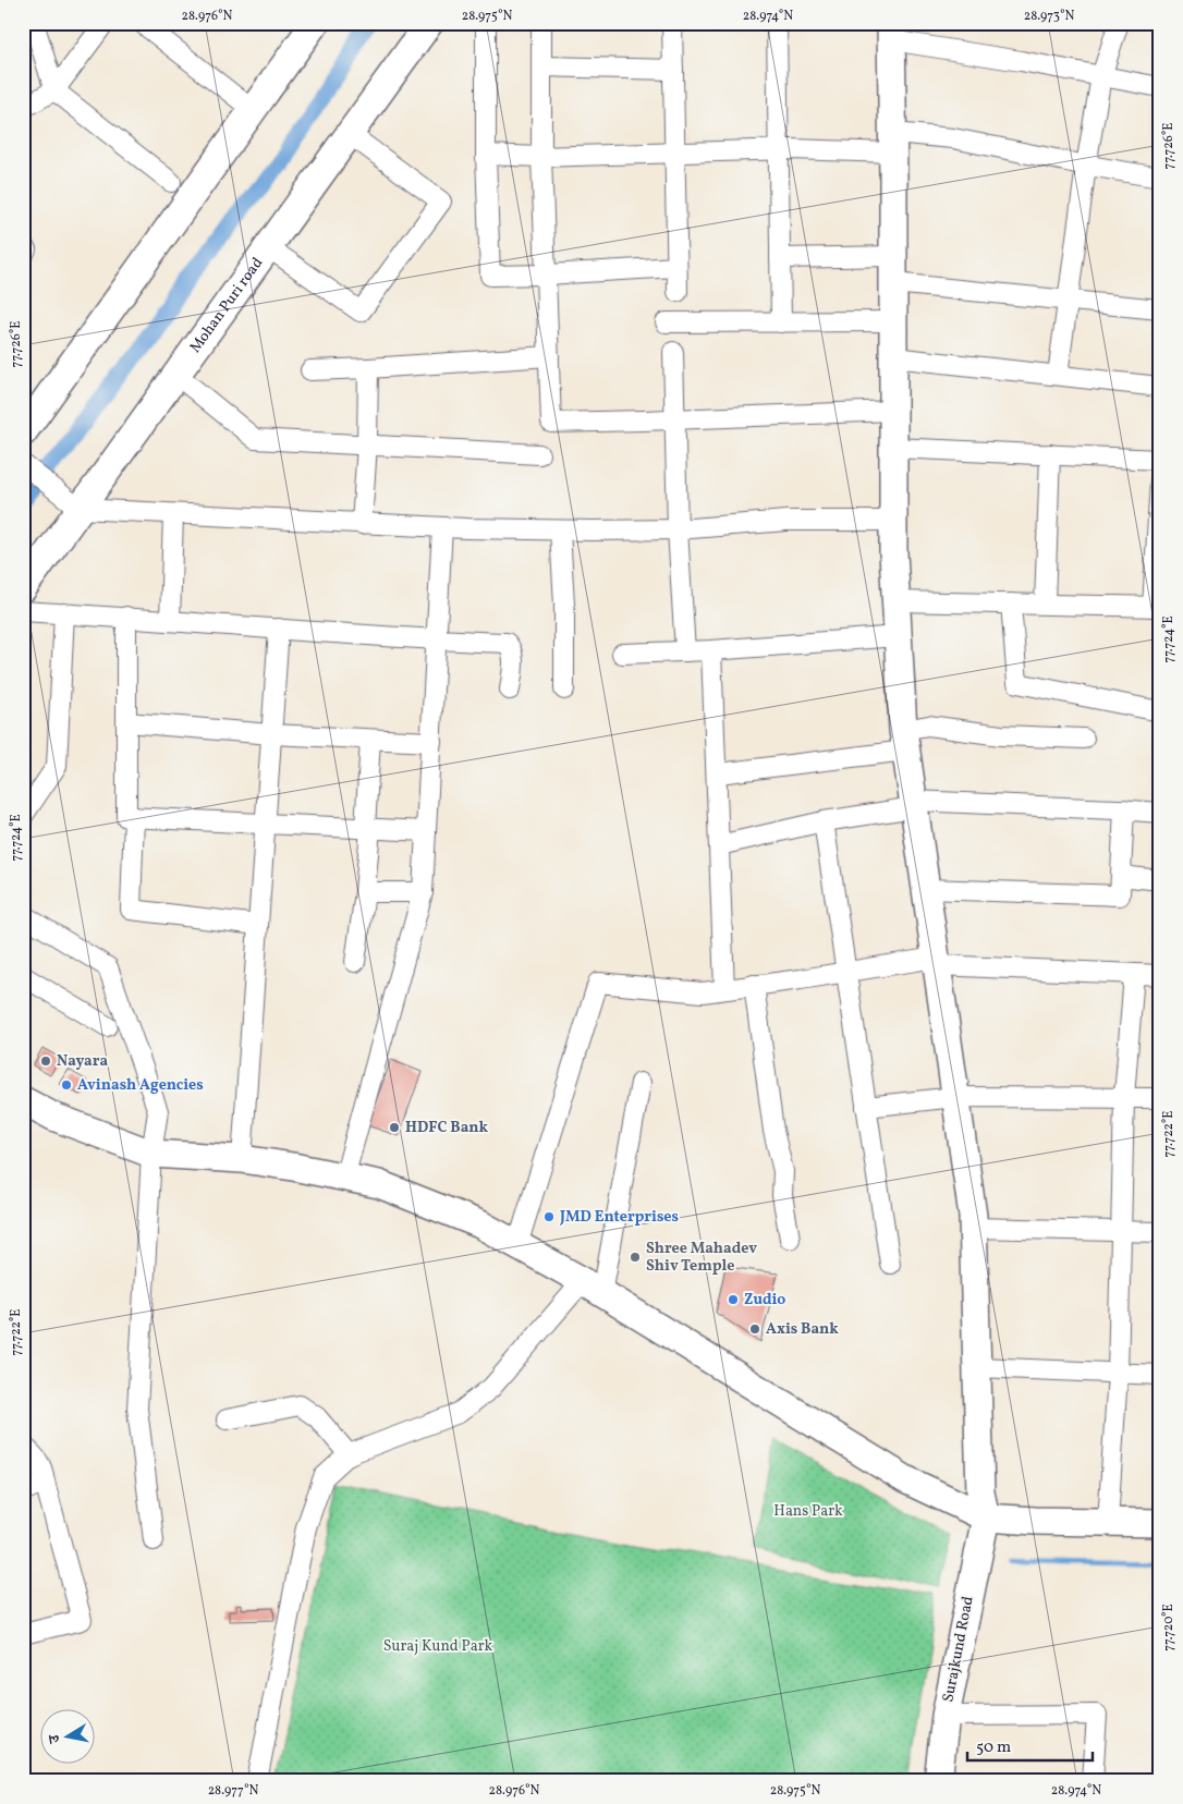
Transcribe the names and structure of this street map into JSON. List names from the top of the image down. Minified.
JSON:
{"streets":{"street":["Mohan Puri road","Surajkund Road"]},"parks":["Hans Park","Suraj Kund Park"],"places":["Nayara","Avinash Agencies","HDFC Bank","JMD Enterprises","Shree Mahadev Shiv Temple","Zudio","Axis Bank"],"scale_bar":"50 m","north":"left","coordinates":["28.976°N","28.975°N","28.974°N","28.973°N","77.726°E","77.724°E","77.722°E","77.720°E","28.977°N"]}
